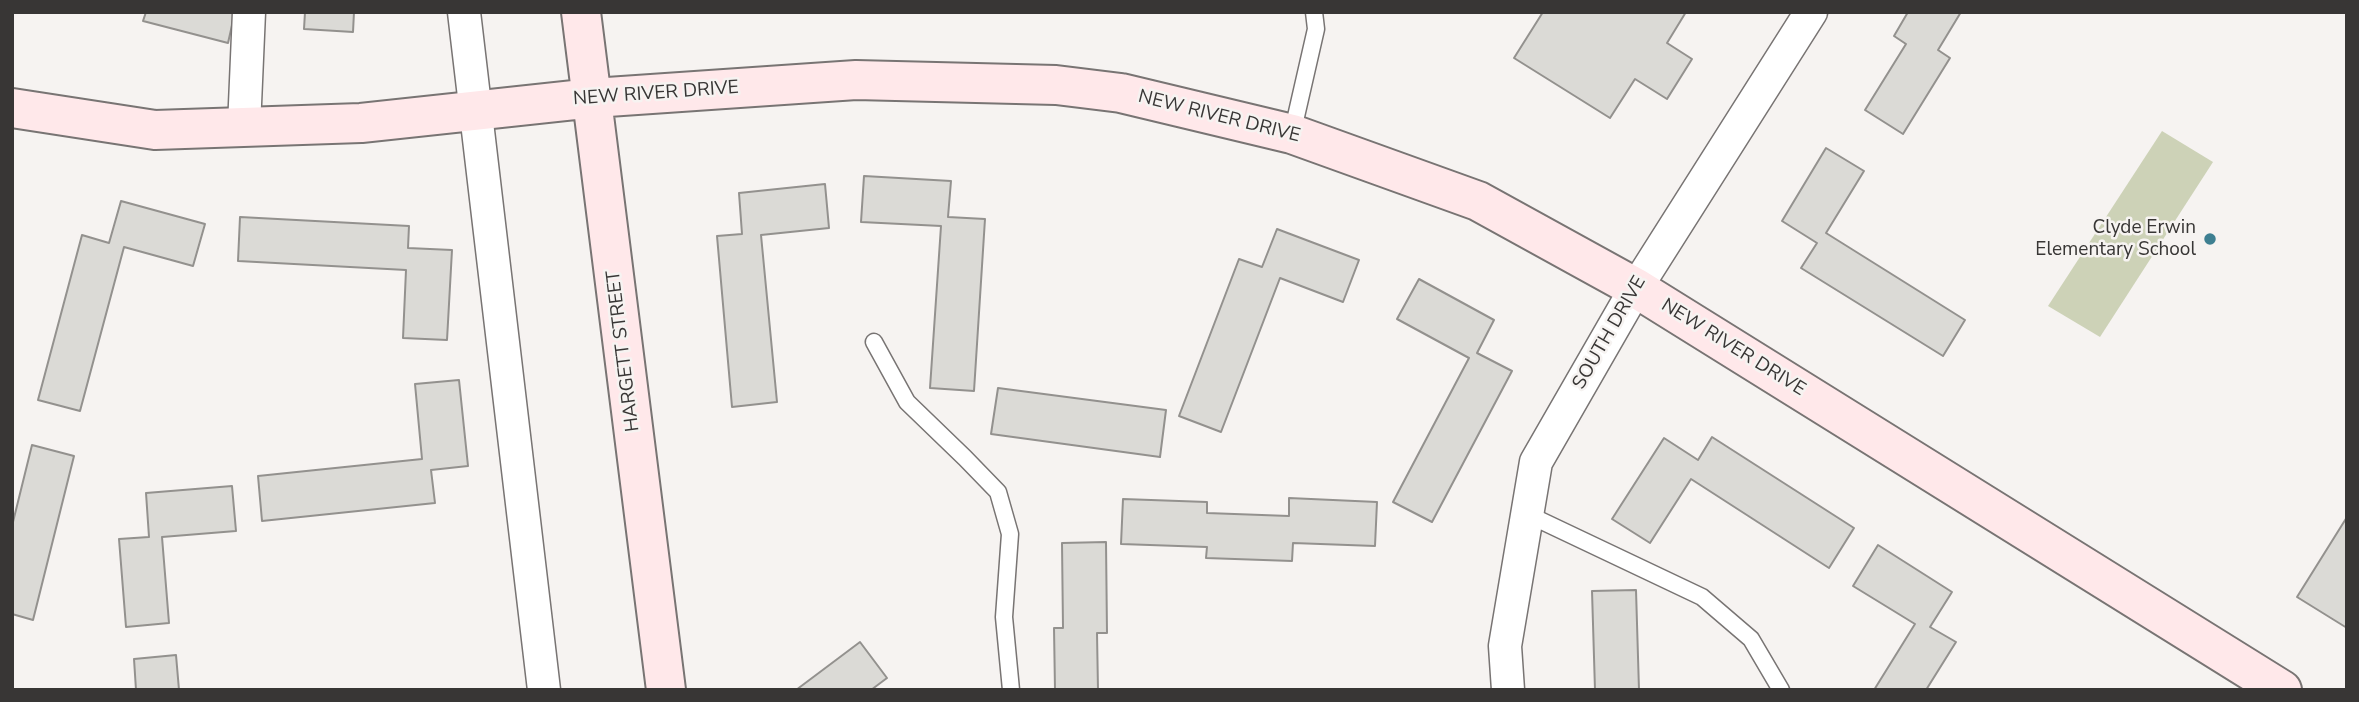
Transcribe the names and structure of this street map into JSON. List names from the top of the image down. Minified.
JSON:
{"streets":{"street":["NEW RIVER DRIVE","SOUTH DRIVE","HARGETT STREET"]},"crossings":[["NEW RIVER DRIVE","SOUTH DRIVE"],["NEW RIVER DRIVE","HARGETT STREET"]],"places":["Clyde Erwin Elementary School"]}
